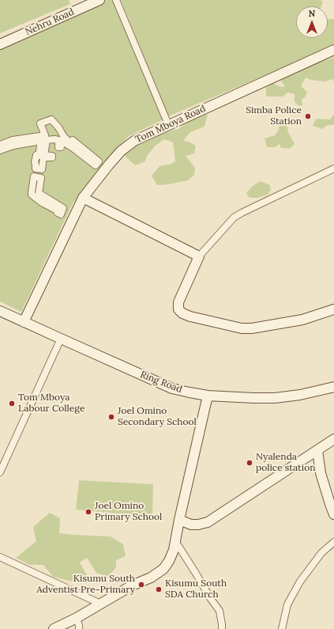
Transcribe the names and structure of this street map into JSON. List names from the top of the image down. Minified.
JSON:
{"streets":{"street":["Nehru Road","Tom Mboya Road","Ring Road"]},"crossings":[["Tom Mboya Road","Ring Road"]],"places":["Simba Police Station","Tom Mboya Labour College","Joel Omino Secondary School","Nyalenda police station","Joel Omino Primary School","Kisumu South Adventist Pre-Primary","Kisumu South SDA Church"],"north":"top"}
